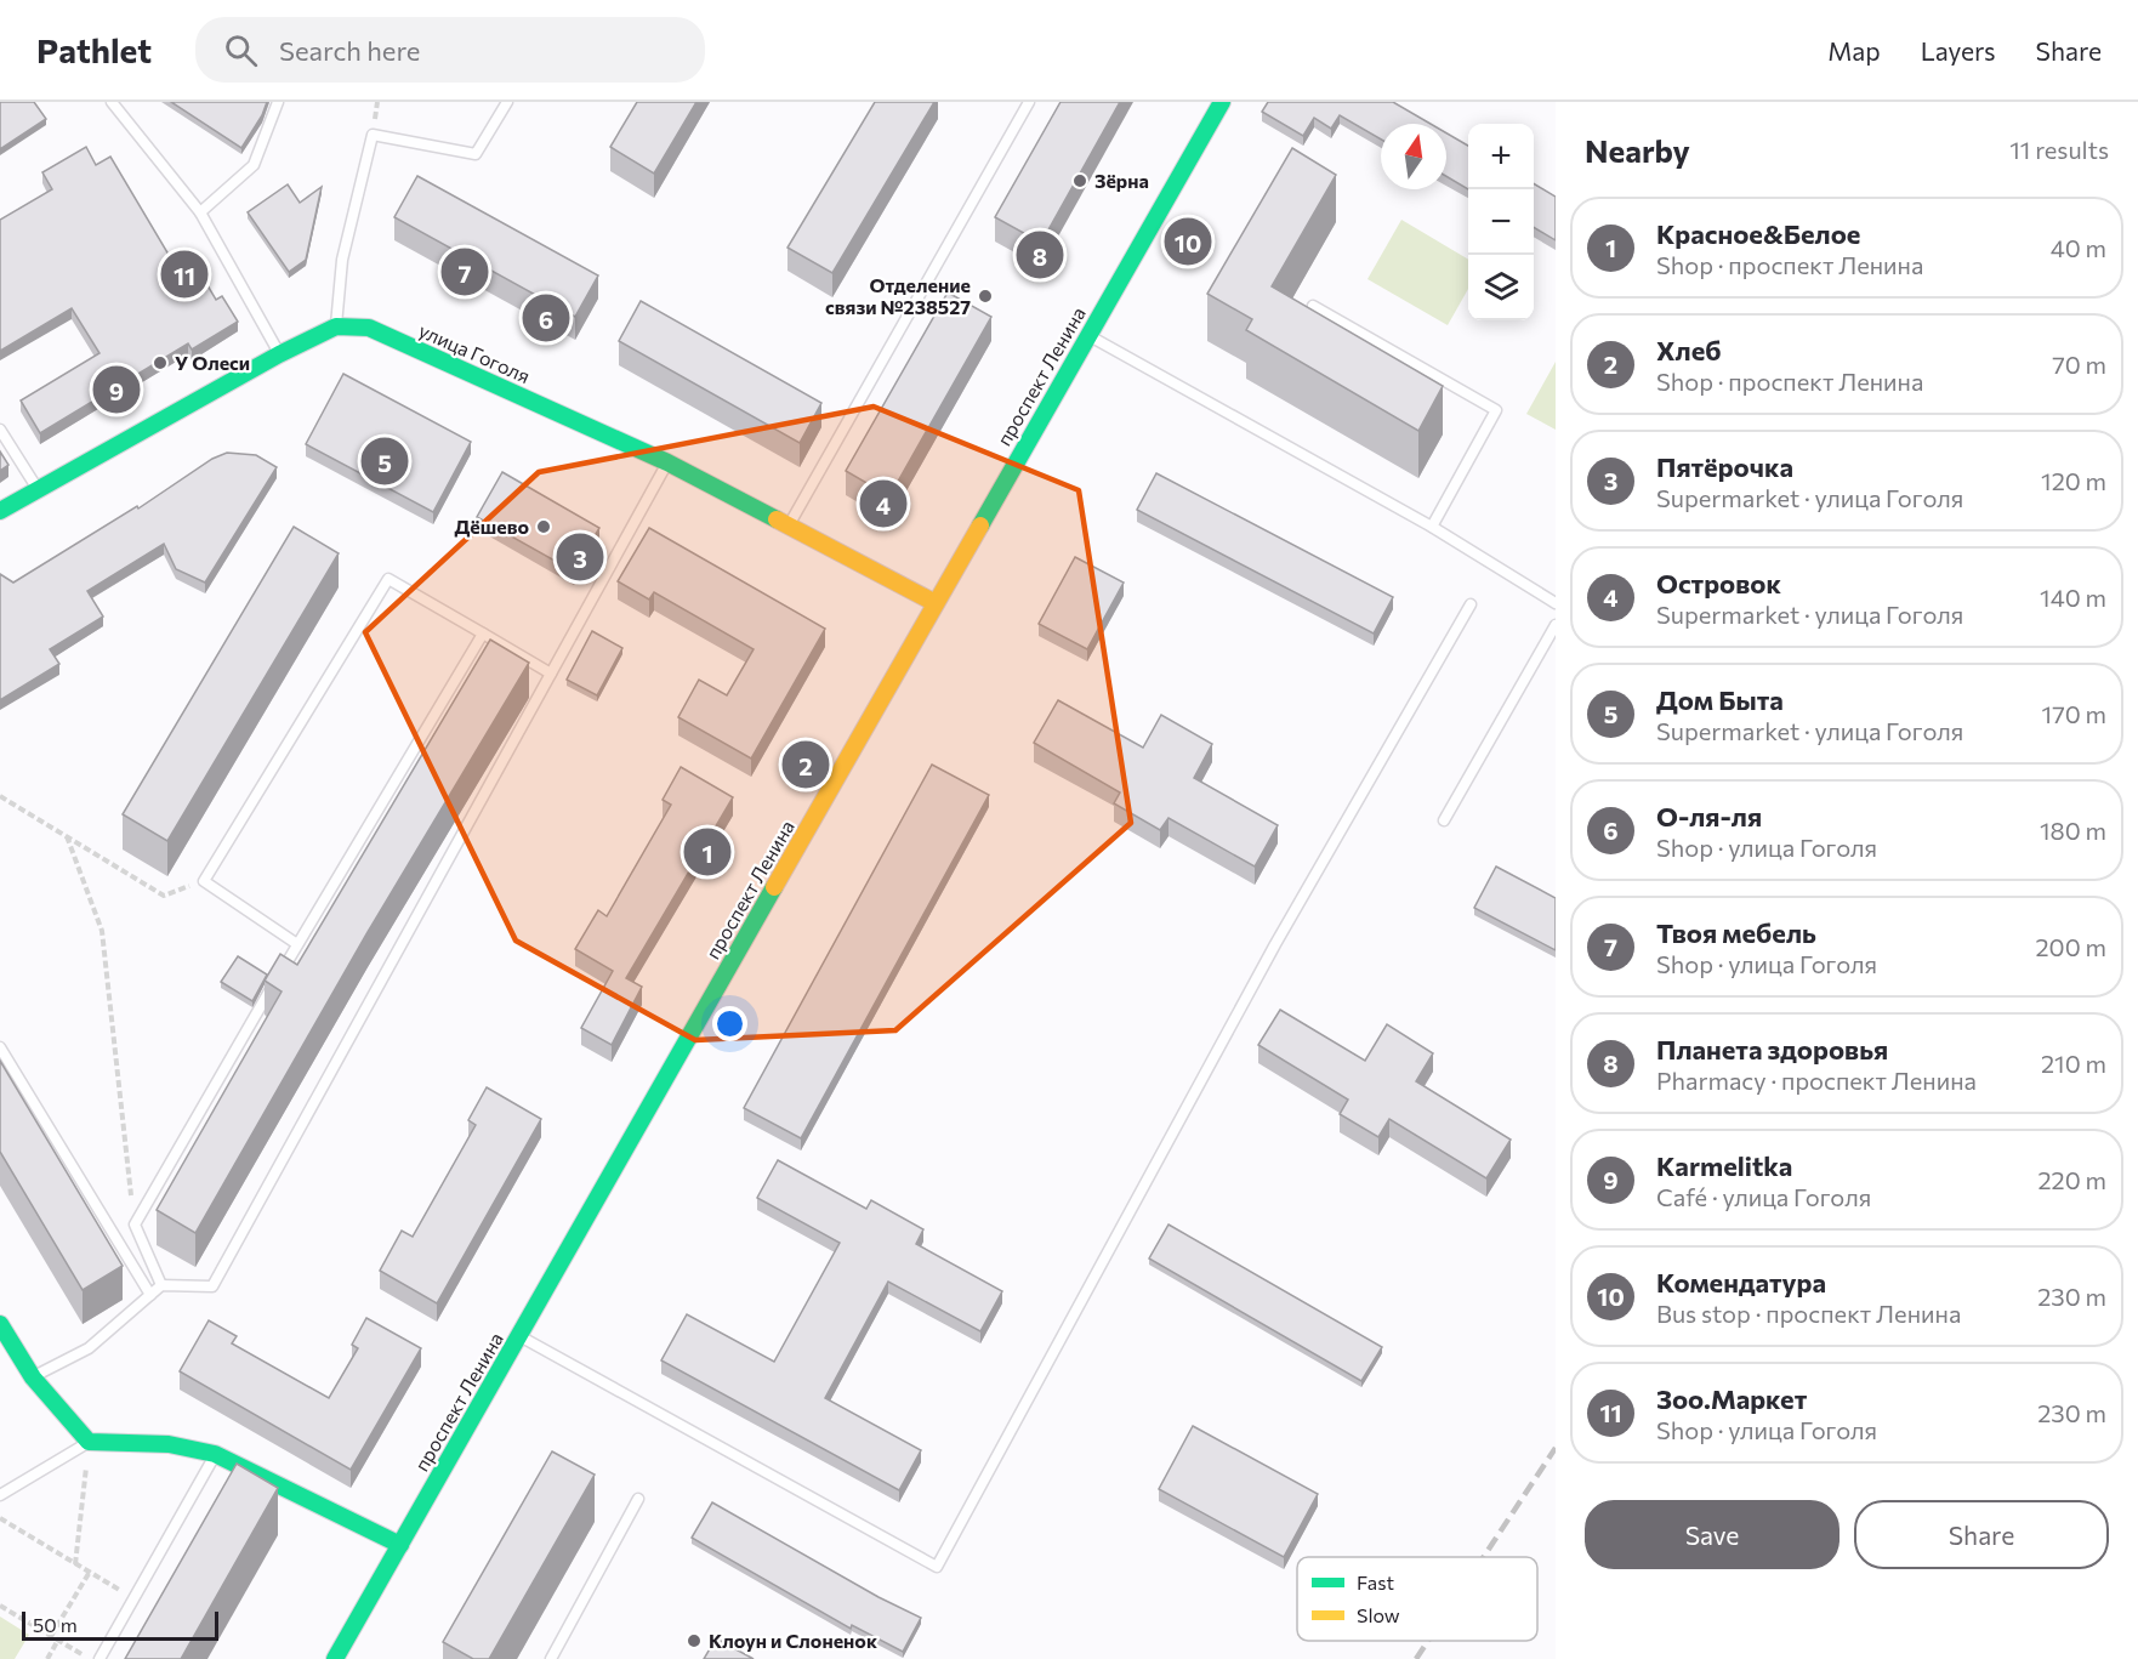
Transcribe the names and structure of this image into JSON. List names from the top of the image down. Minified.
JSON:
{"streets":{"main road":["улица Гоголя","проспект Ленина"]},"crossings":[["улица Гоголя","проспект Ленина"]],"places":["Зёрна","Отделение связи №238527","У Олеси","Дёшево","Клоун и Слоненок"],"legend":["Fast","Slow"],"scale_bar":"50 m","north":"top","page":{"header":"Pathlet","search":"Search here","nav":["Map","Layers","Share"],"heading":["Nearby","11 results"],"map_buttons":["+","−"],"list":[{"mark":"1","name":"Красное&Белое","note":"Shop · проспект Ленина","value":"40 m"},{"mark":"2","name":"Хлеб","note":"Shop · проспект Ленина","value":"70 m"},{"mark":"3","name":"Пятёрочка","note":"Supermarket · улица Гоголя","value":"120 m"},{"mark":"4","name":"Островок","note":"Supermarket · улица Гоголя","value":"140 m"},{"mark":"5","name":"Дом Быта","note":"Supermarket · улица Гоголя","value":"170 m"},{"mark":"6","name":"О-ля-ля","note":"Shop · улица Гоголя","value":"180 m"},{"mark":"7","name":"Твоя мебель","note":"Shop · улица Гоголя","value":"200 m"},{"mark":"8","name":"Планета здоровья","note":"Pharmacy · проспект Ленина","value":"210 m"},{"mark":"9","name":"Karmelitka","note":"Café · улица Гоголя","value":"220 m"},{"mark":"10","name":"Комендатура","note":"Bus stop · проспект Ленина","value":"230 m"},{"mark":"11","name":"Зоо.Маркет","note":"Shop · улица Гоголя","value":"230 m"}],"pins":["10","8","7","11","6","9","5","4","3","2","1"],"buttons":["Save","Share"],"scale":"50 m"}}
